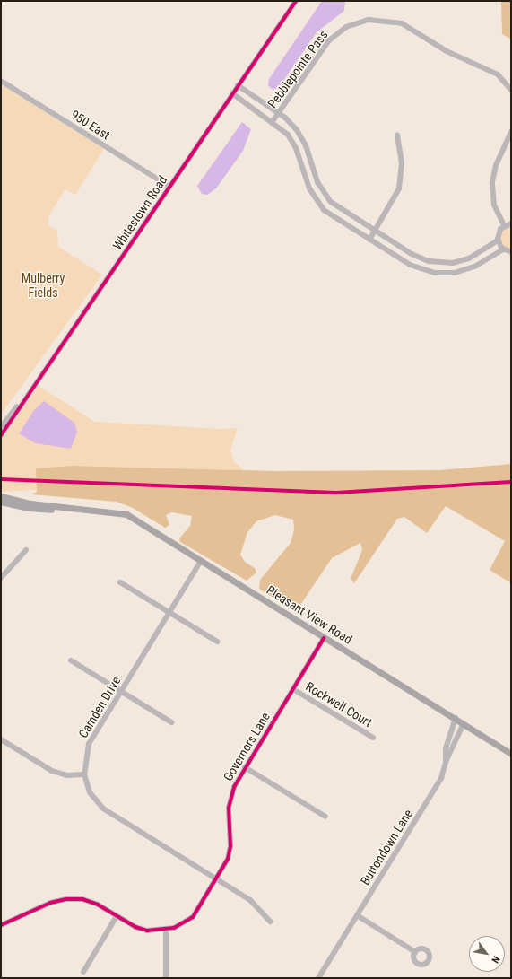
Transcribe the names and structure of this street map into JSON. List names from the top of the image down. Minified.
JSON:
{"streets":{"main road":["Pleasant View Road"],"street":["Pebblepointe Pass","950 East","Whitestown Road","Rockwell Court","Camden Drive","Governors Lane","Buttondown Lane"]},"crossings":[["950 East","Whitestown Road"],["Pleasant View Road","Camden Drive"],["Pleasant View Road","Governors Lane"],["Pleasant View Road","Buttondown Lane"],["Rockwell Court","Governors Lane"],["Camden Drive","Governors Lane"]],"parks":["Mulberry Fields"],"north":"bottom right"}
